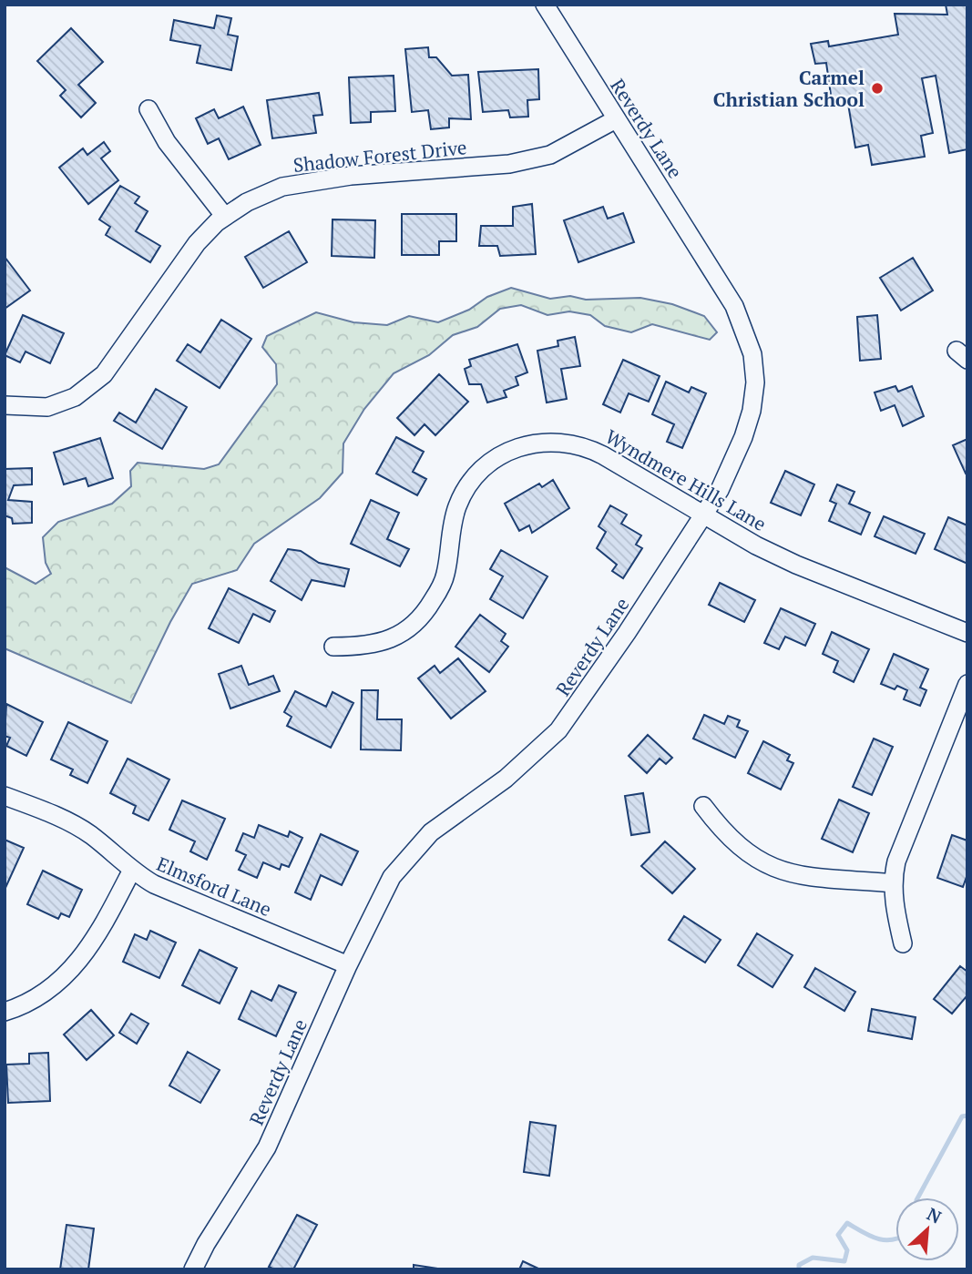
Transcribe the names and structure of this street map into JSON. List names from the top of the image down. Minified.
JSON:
{"streets":{"street":["Reverdy Lane","Shadow Forest Drive","Wyndmere Hills Lane","Elmsford Lane"]},"crossings":[["Reverdy Lane","Shadow Forest Drive"],["Reverdy Lane","Wyndmere Hills Lane"],["Reverdy Lane","Elmsford Lane"]],"places":["Carmel Christian School"],"north":"top right"}
